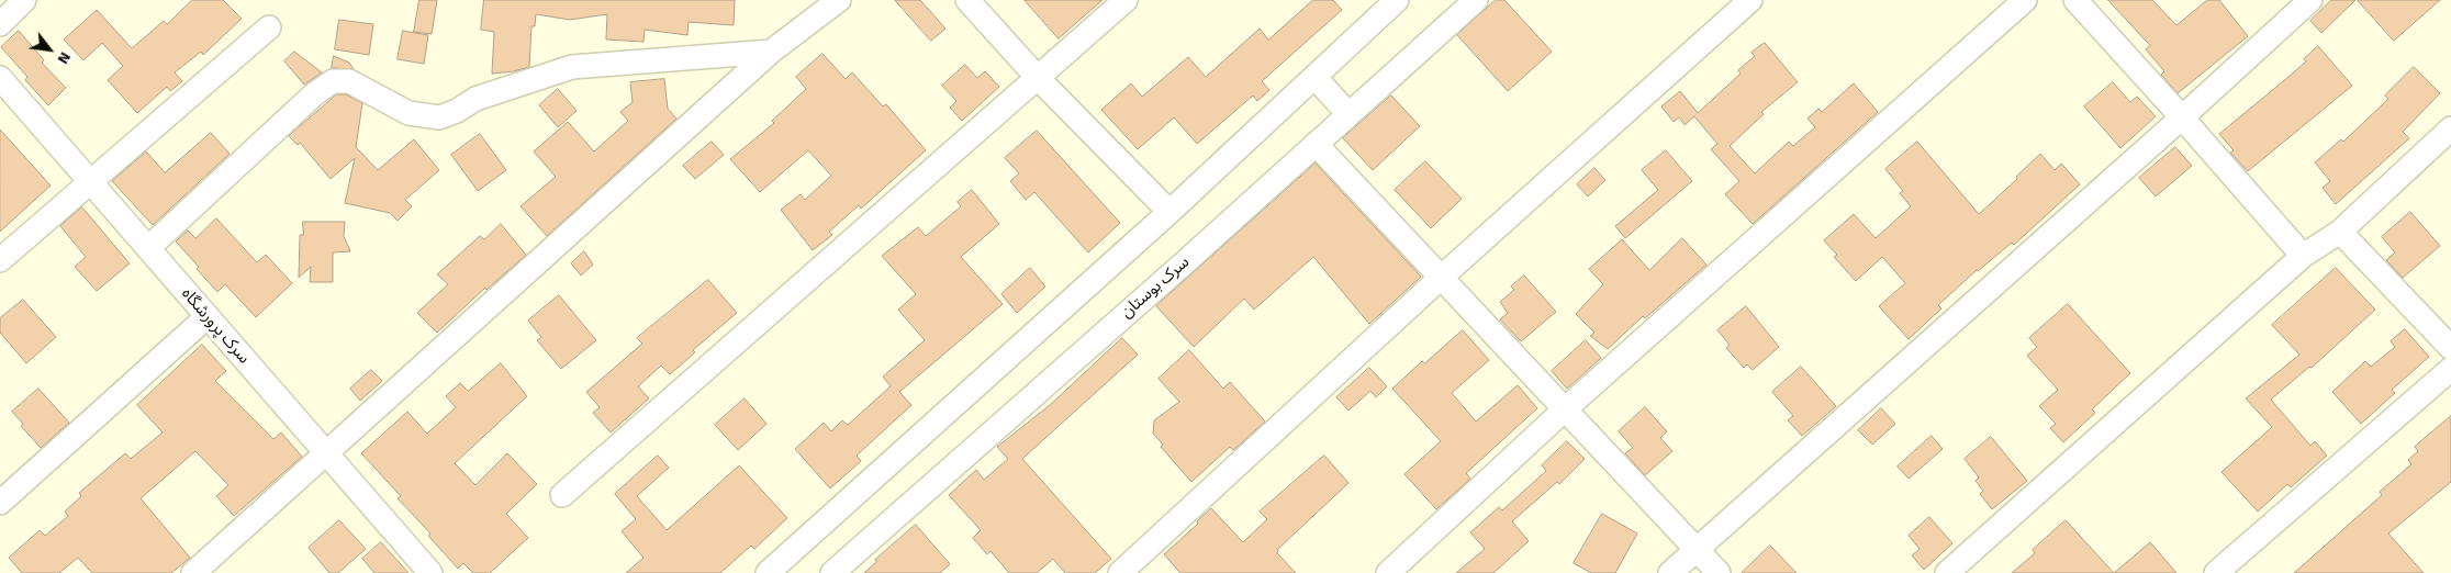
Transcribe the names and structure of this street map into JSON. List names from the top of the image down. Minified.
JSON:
{"streets":{"street":["سرک بوستان","سرک پرورشگاه"]},"north":"bottom right"}
